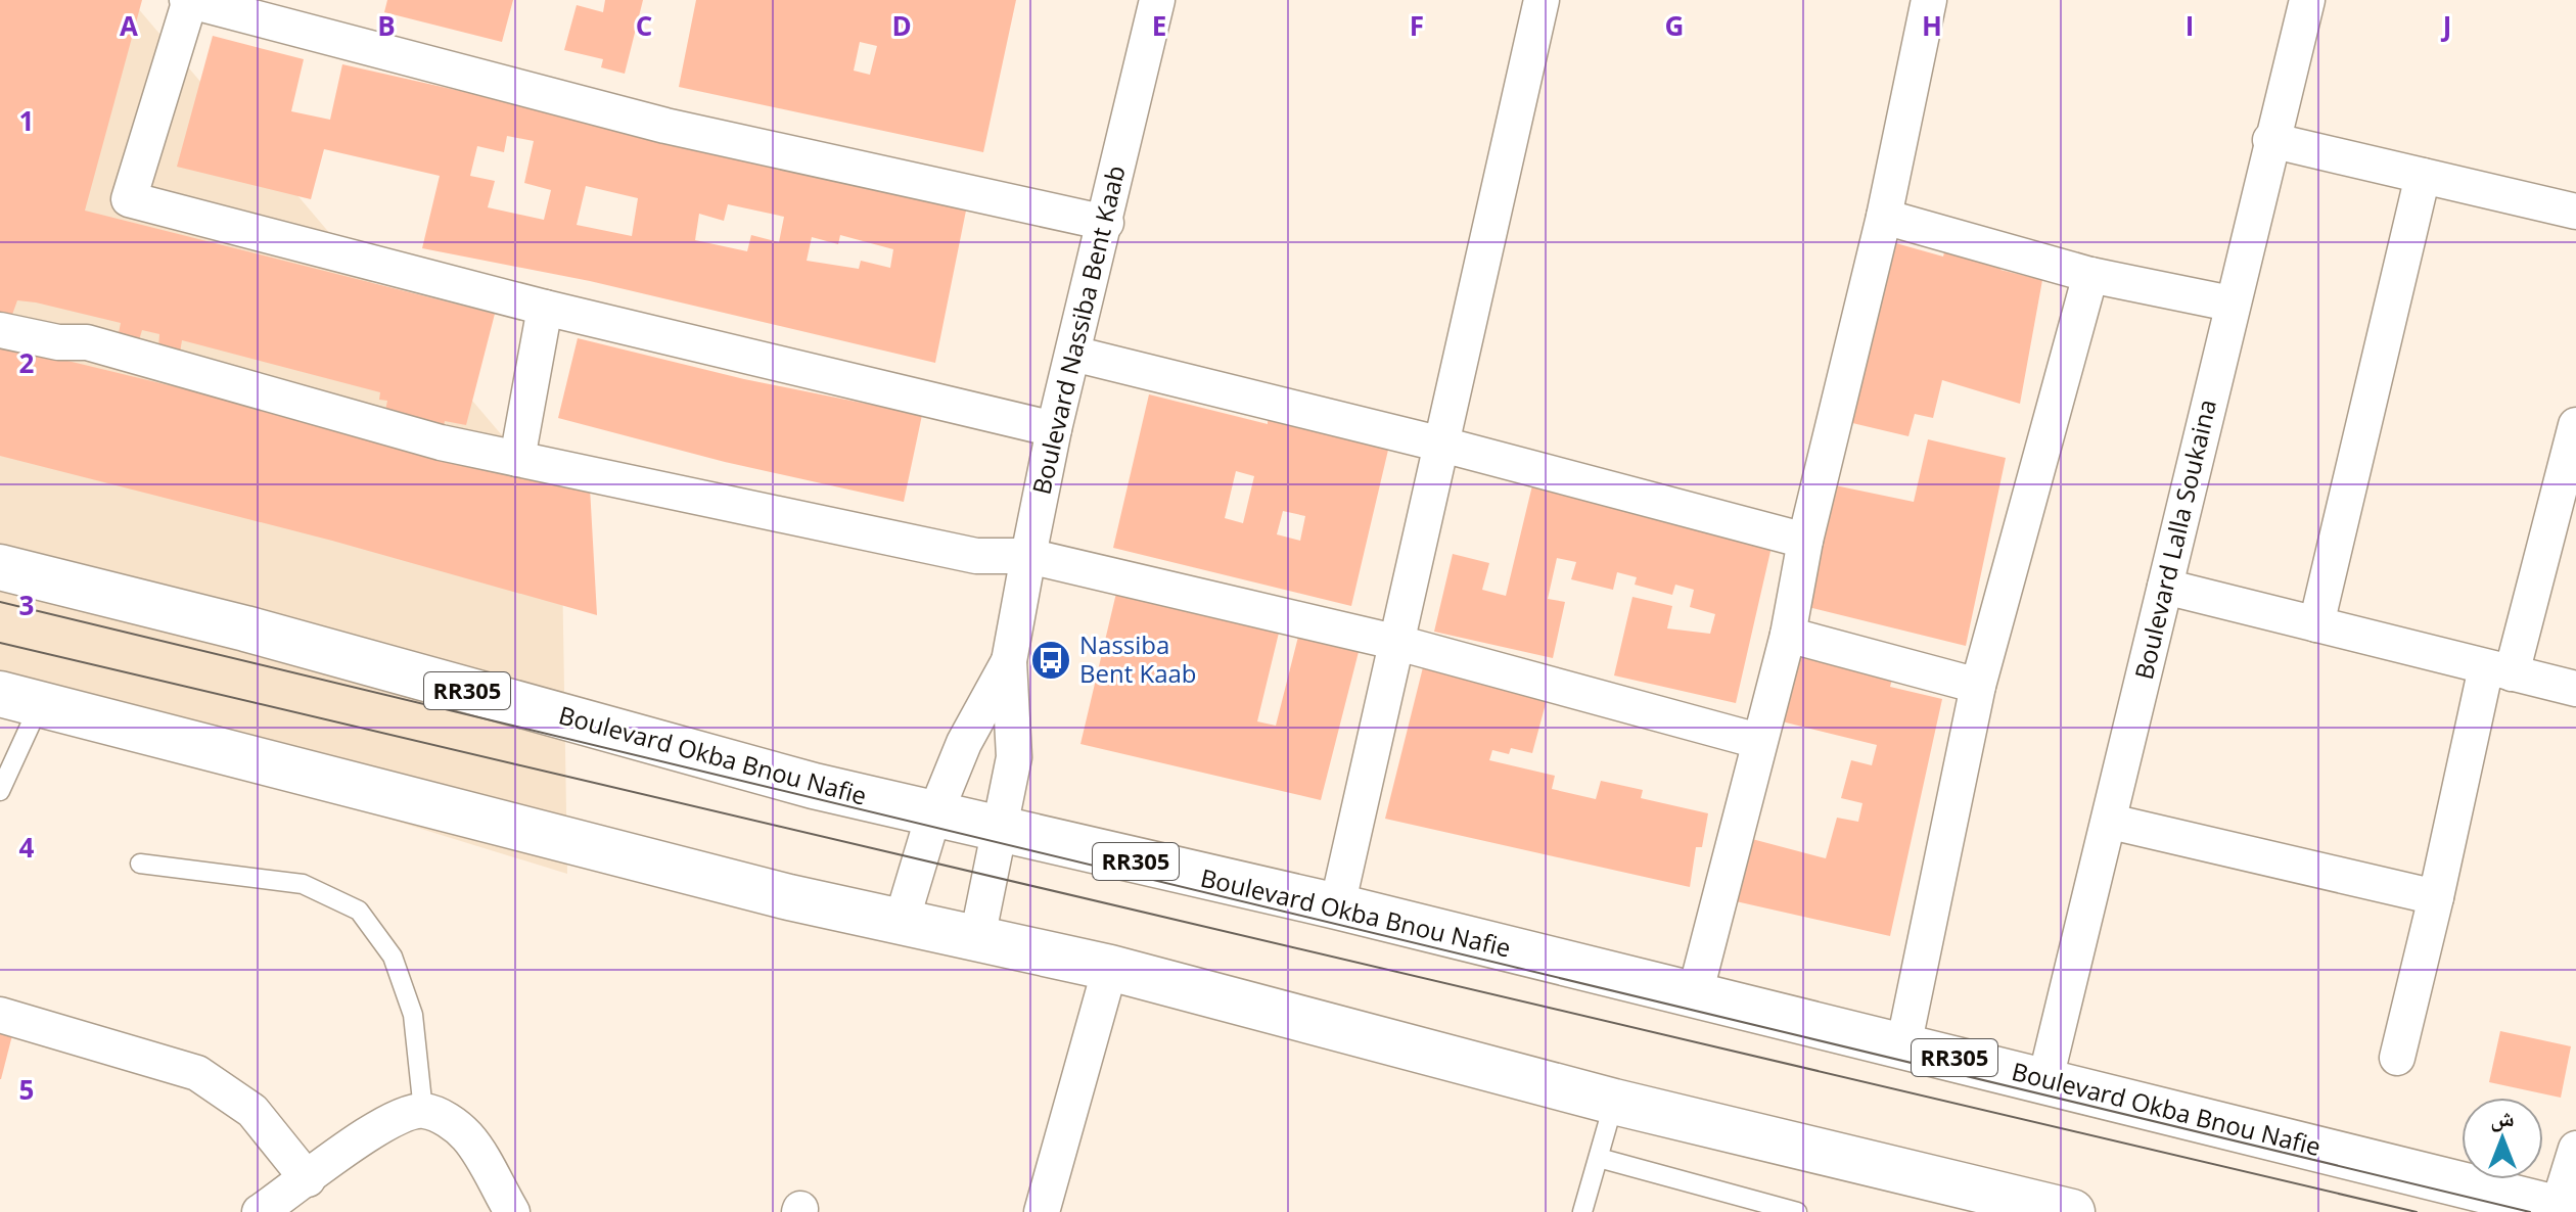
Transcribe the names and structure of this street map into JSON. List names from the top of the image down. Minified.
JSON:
{"streets":{"main road":["RR305","Boulevard Okba Bnou Nafie"],"street":["Boulevard Nassiba Bent Kaab","Boulevard Lalla Soukaina"]},"crossings":[["Boulevard Nassiba Bent Kaab","Boulevard Okba Bnou Nafie"],["Boulevard Lalla Soukaina","Boulevard Okba Bnou Nafie"]],"places":{"bus stop":["Nassiba Bent Kaab"]},"north":"top","grid":{"columns":["A","B","C","D","E","F","G","H","I","J"],"rows":["1","2","3","4","5"]}}
